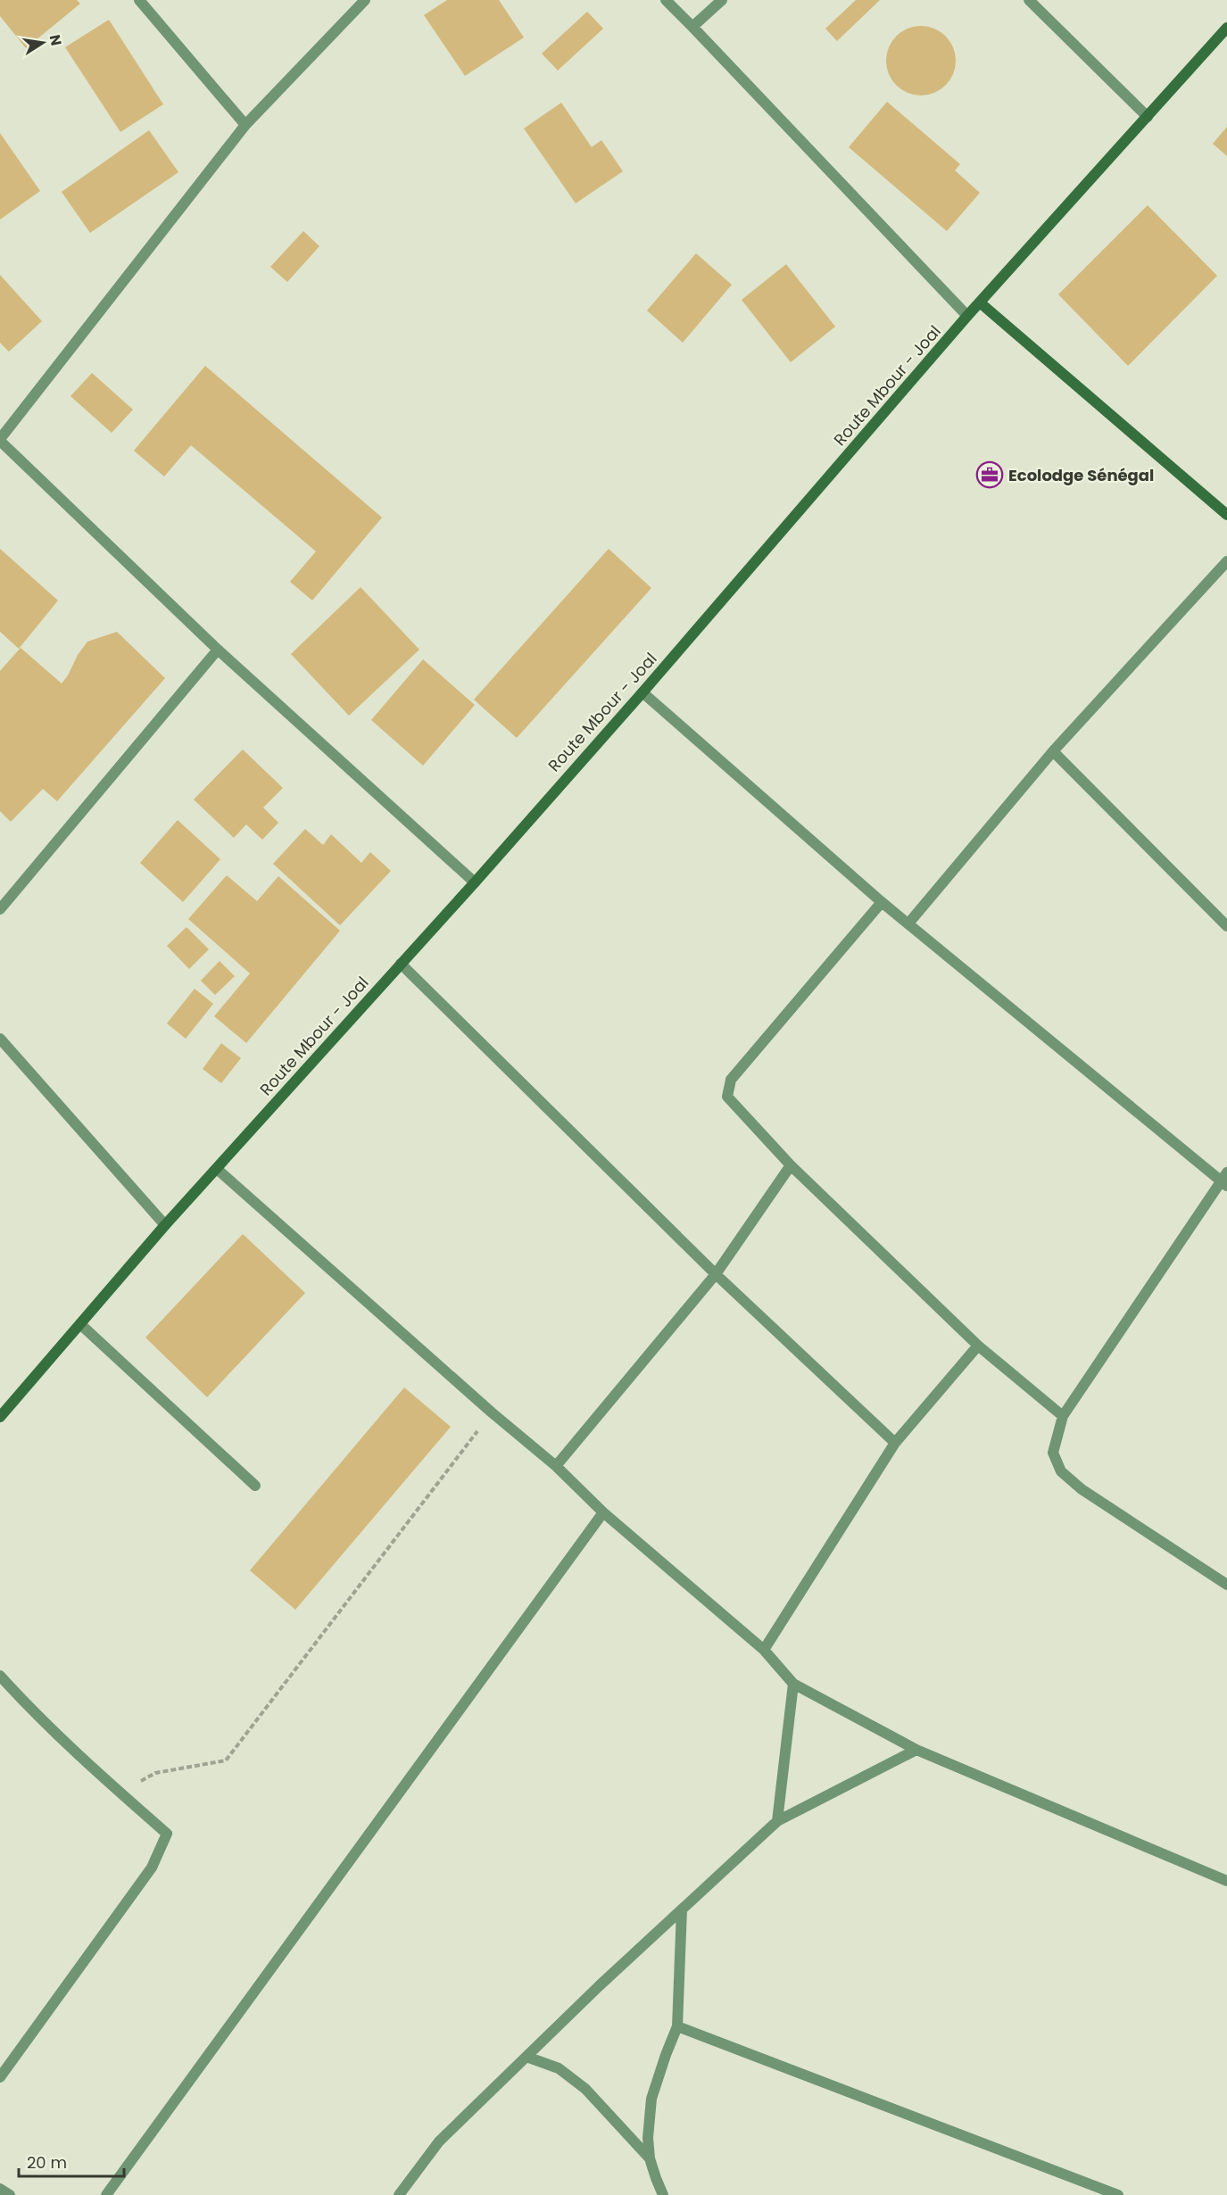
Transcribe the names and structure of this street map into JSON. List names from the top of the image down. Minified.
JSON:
{"streets":{"main road":["Route Mbour - Joal"]},"places":{"office":["Ecolodge Sénégal"]},"scale_bar":"20 m","north":"right"}
